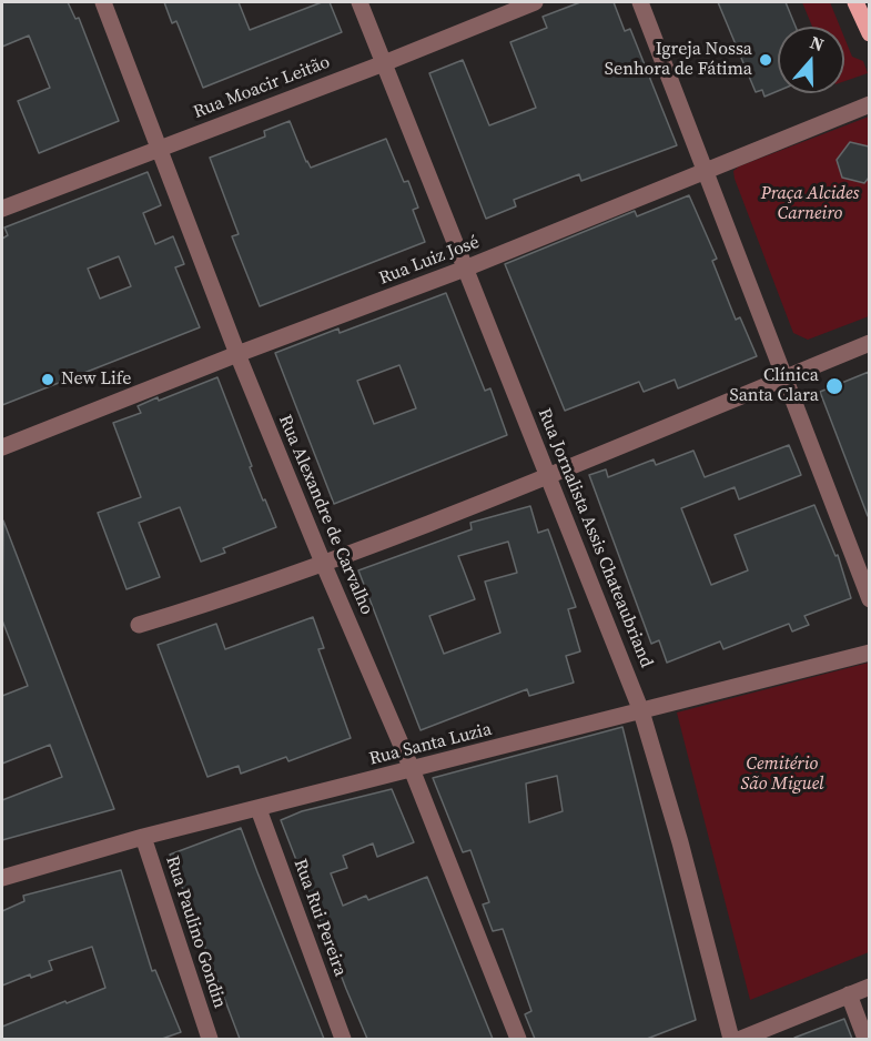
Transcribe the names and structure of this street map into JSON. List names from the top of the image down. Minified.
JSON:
{"streets":{"street":["Rua Moacir Leitão","Rua Luiz José","Rua Alexandre de Carvalho","Rua Jornalista Assis Chateaubriand","Rua Santa Luzia","Rua Rui Pereira","Rua Paulino Gondin"]},"crossings":[["Rua Moacir Leitão","Rua Alexandre de Carvalho"],["Rua Moacir Leitão","Rua Jornalista Assis Chateaubriand"],["Rua Luiz José","Rua Alexandre de Carvalho"],["Rua Luiz José","Rua Jornalista Assis Chateaubriand"],["Rua Alexandre de Carvalho","Rua Santa Luzia"],["Rua Jornalista Assis Chateaubriand","Rua Santa Luzia"],["Rua Santa Luzia","Rua Rui Pereira"],["Rua Santa Luzia","Rua Paulino Gondin"]],"parks":["Praça Alcides Carneiro","Cemitério São Miguel"],"places":["Igreja Nossa Senhora de Fátima","New Life","Clínica Santa Clara"],"north":"top"}
